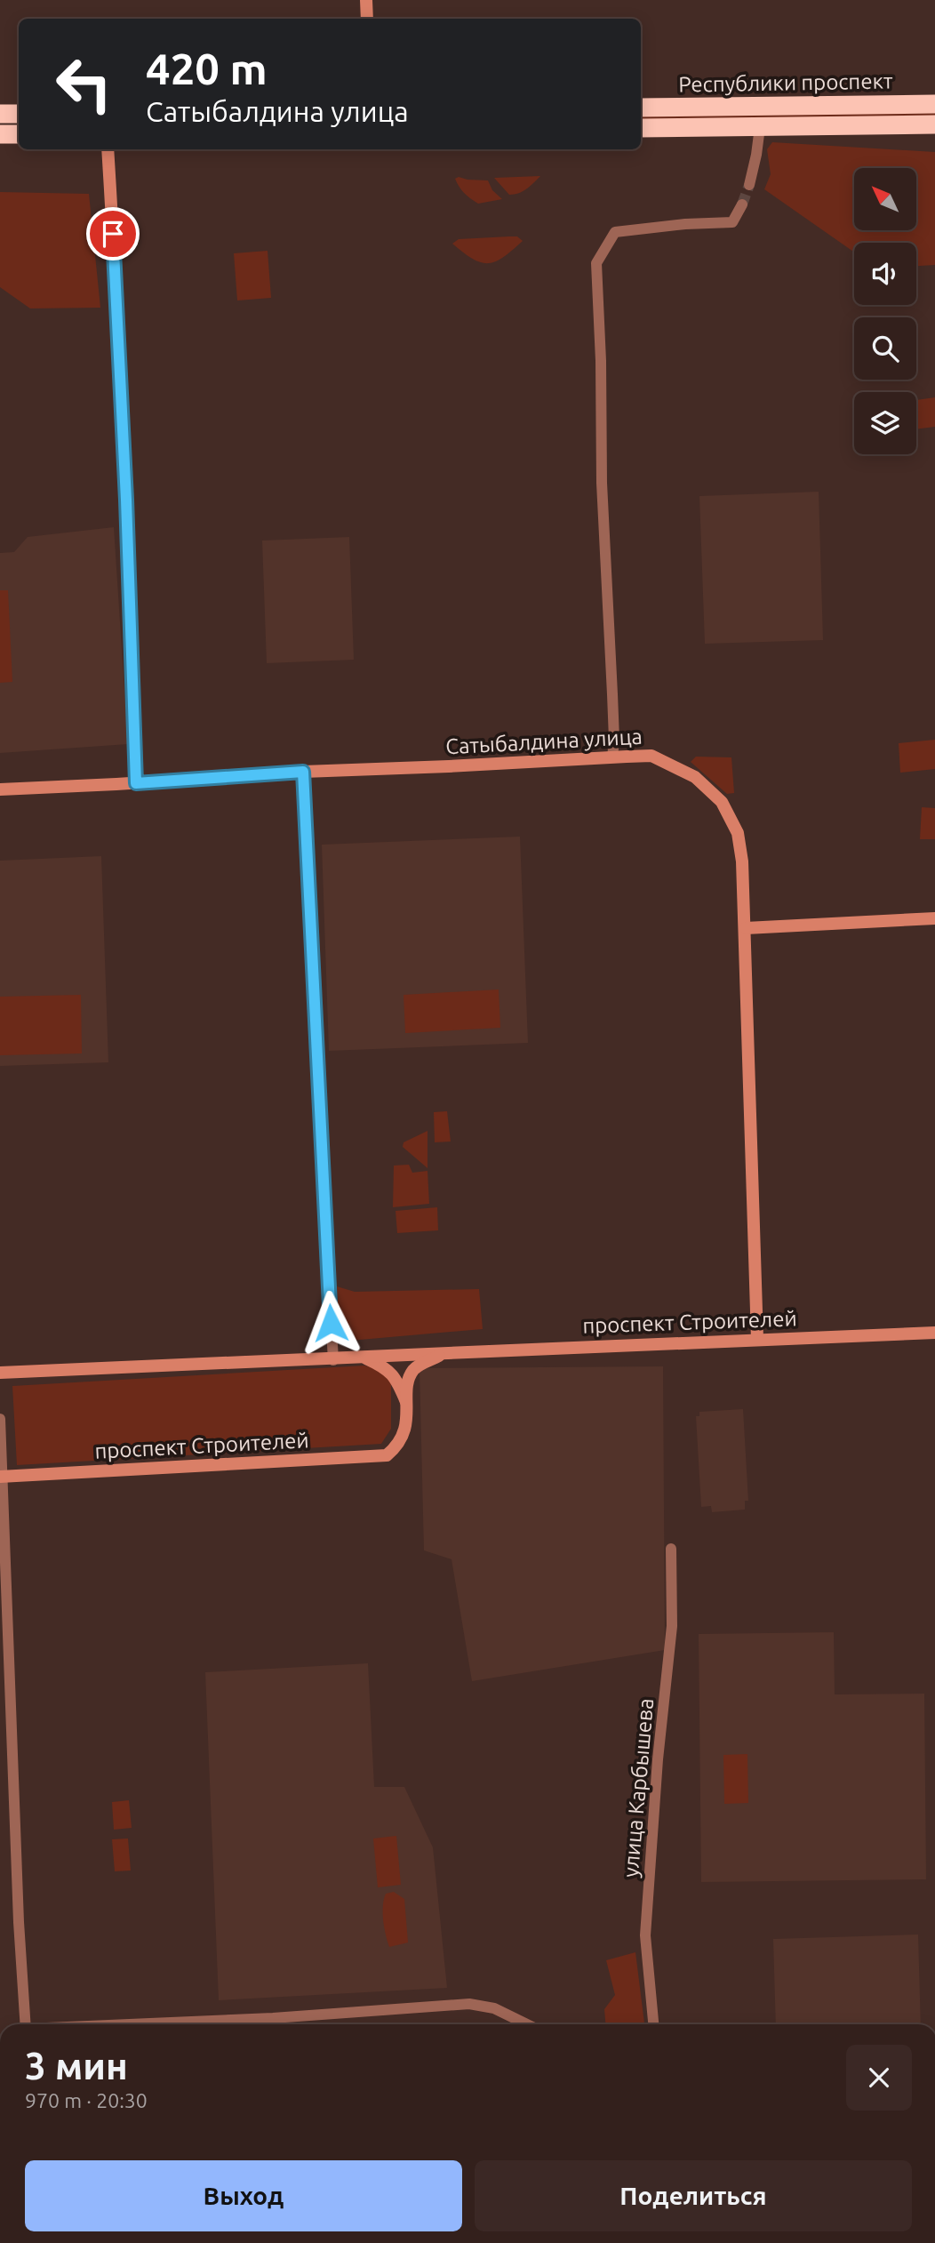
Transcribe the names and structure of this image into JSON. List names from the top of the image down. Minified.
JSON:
{"streets":{"highway":["Республики проспект"],"street":["Сатыбалдина улица","проспект Строителей","улица Карбышева"]},"crossings":[["Сатыбалдина улица","проспект Строителей"]],"north":"top left","page":{"turn":["420 m","Сатыбалдина улица"],"heading":["3 мин","970 m · 20:30"],"buttons":["Выход","Поделиться"]}}
